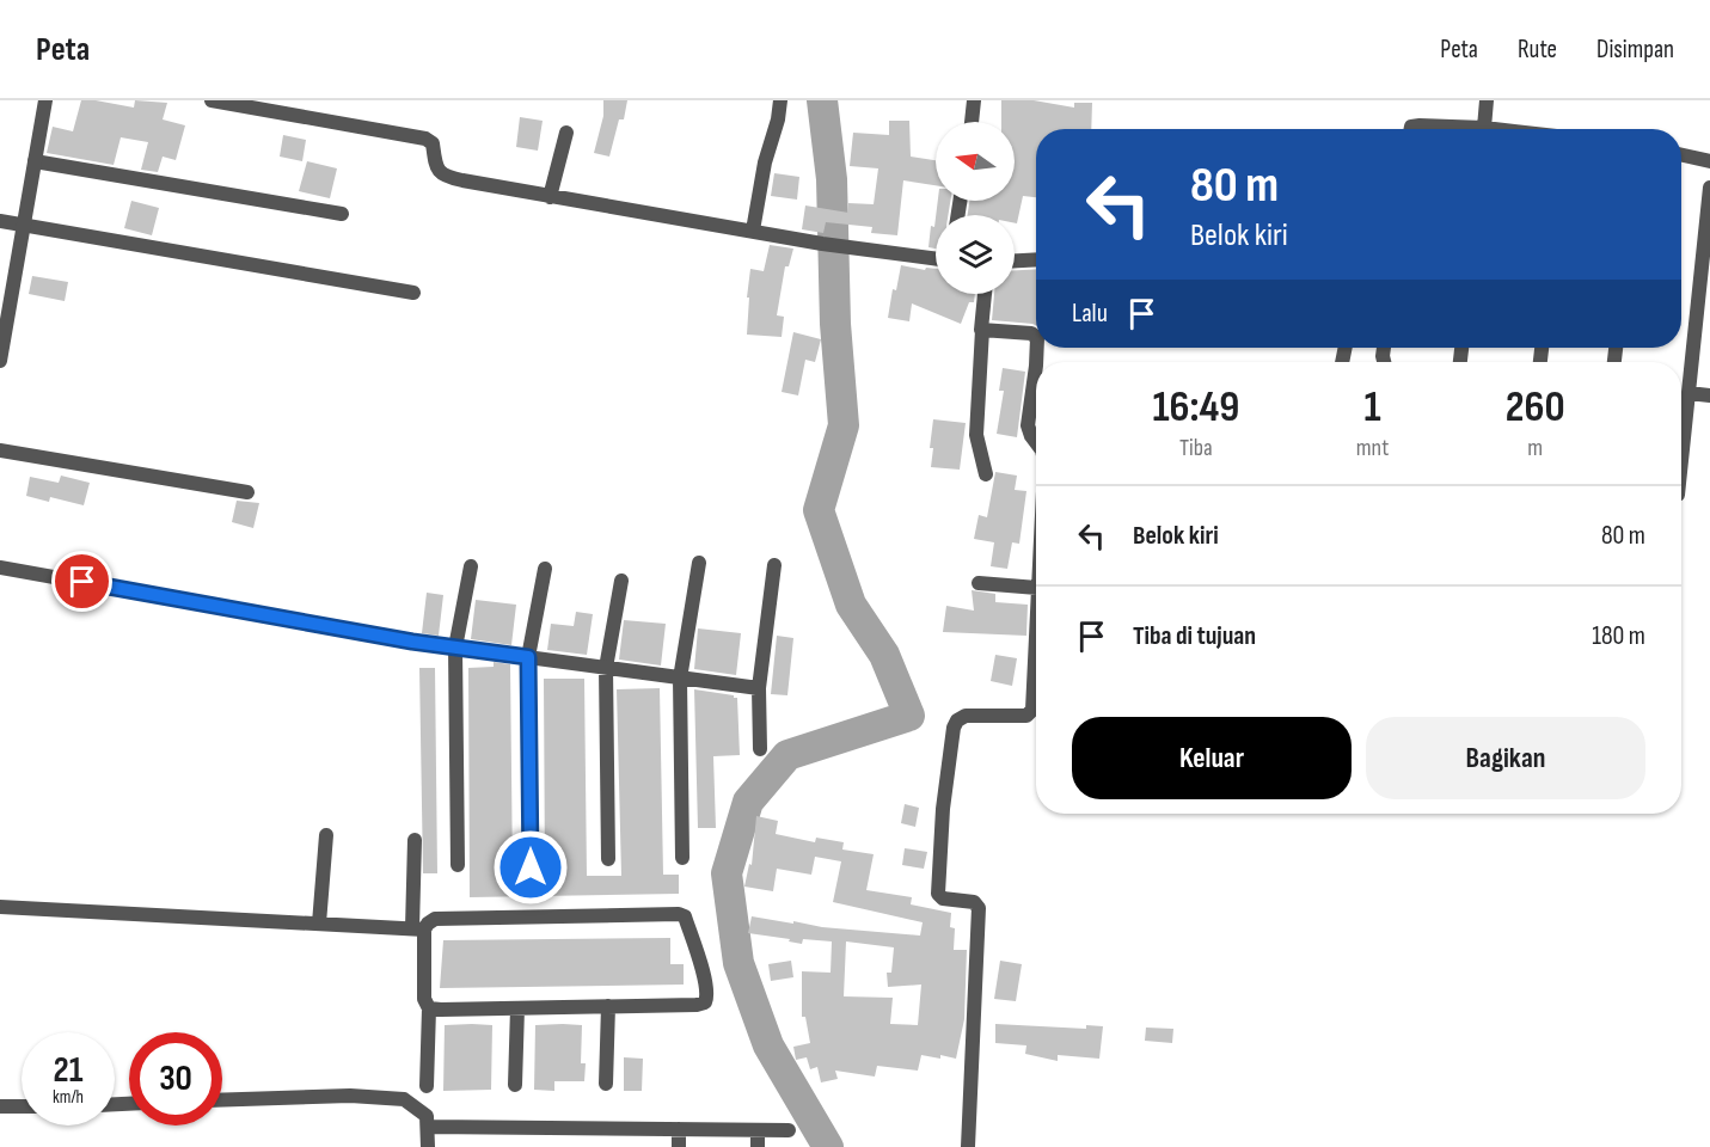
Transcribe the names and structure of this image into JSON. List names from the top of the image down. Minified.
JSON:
{"north":"left","page":{"header":"Peta","nav":["Peta","Rute","Disimpan"],"turn":["80 m","Belok kiri"],"then":"Lalu","eta":["16:49","Tiba","1","mnt","260","m"],"list":[{"name":"Belok kiri","value":"80 m"},{"name":"Tiba di tujuan","value":"180 m"}],"buttons":["Keluar","Bagikan"],"speed":"21 km/h","limit":"30"}}
